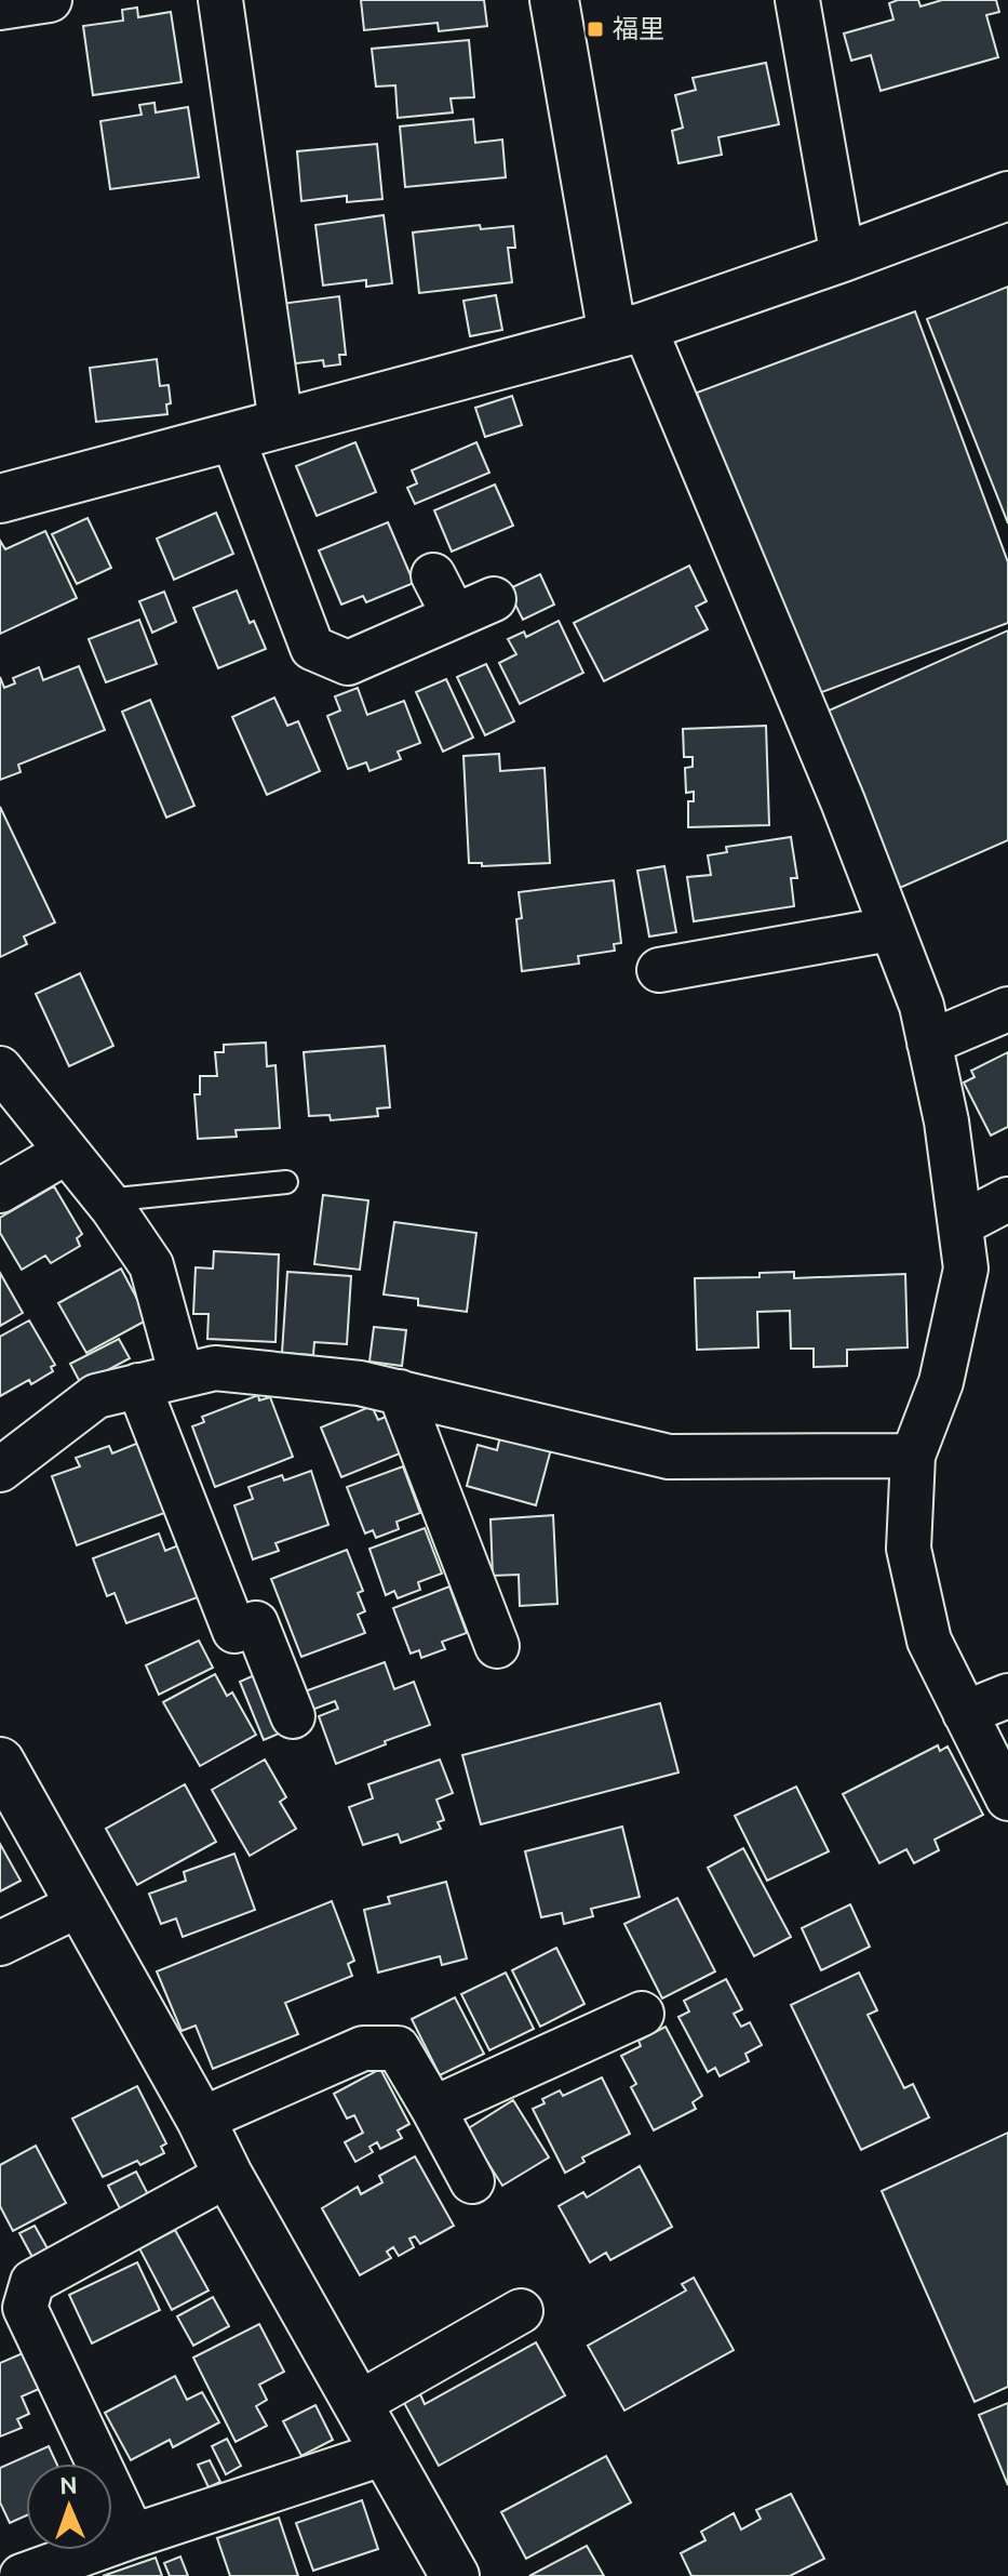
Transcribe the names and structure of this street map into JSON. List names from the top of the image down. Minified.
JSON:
{"places":{"transit":["福里"]},"north":"top"}
